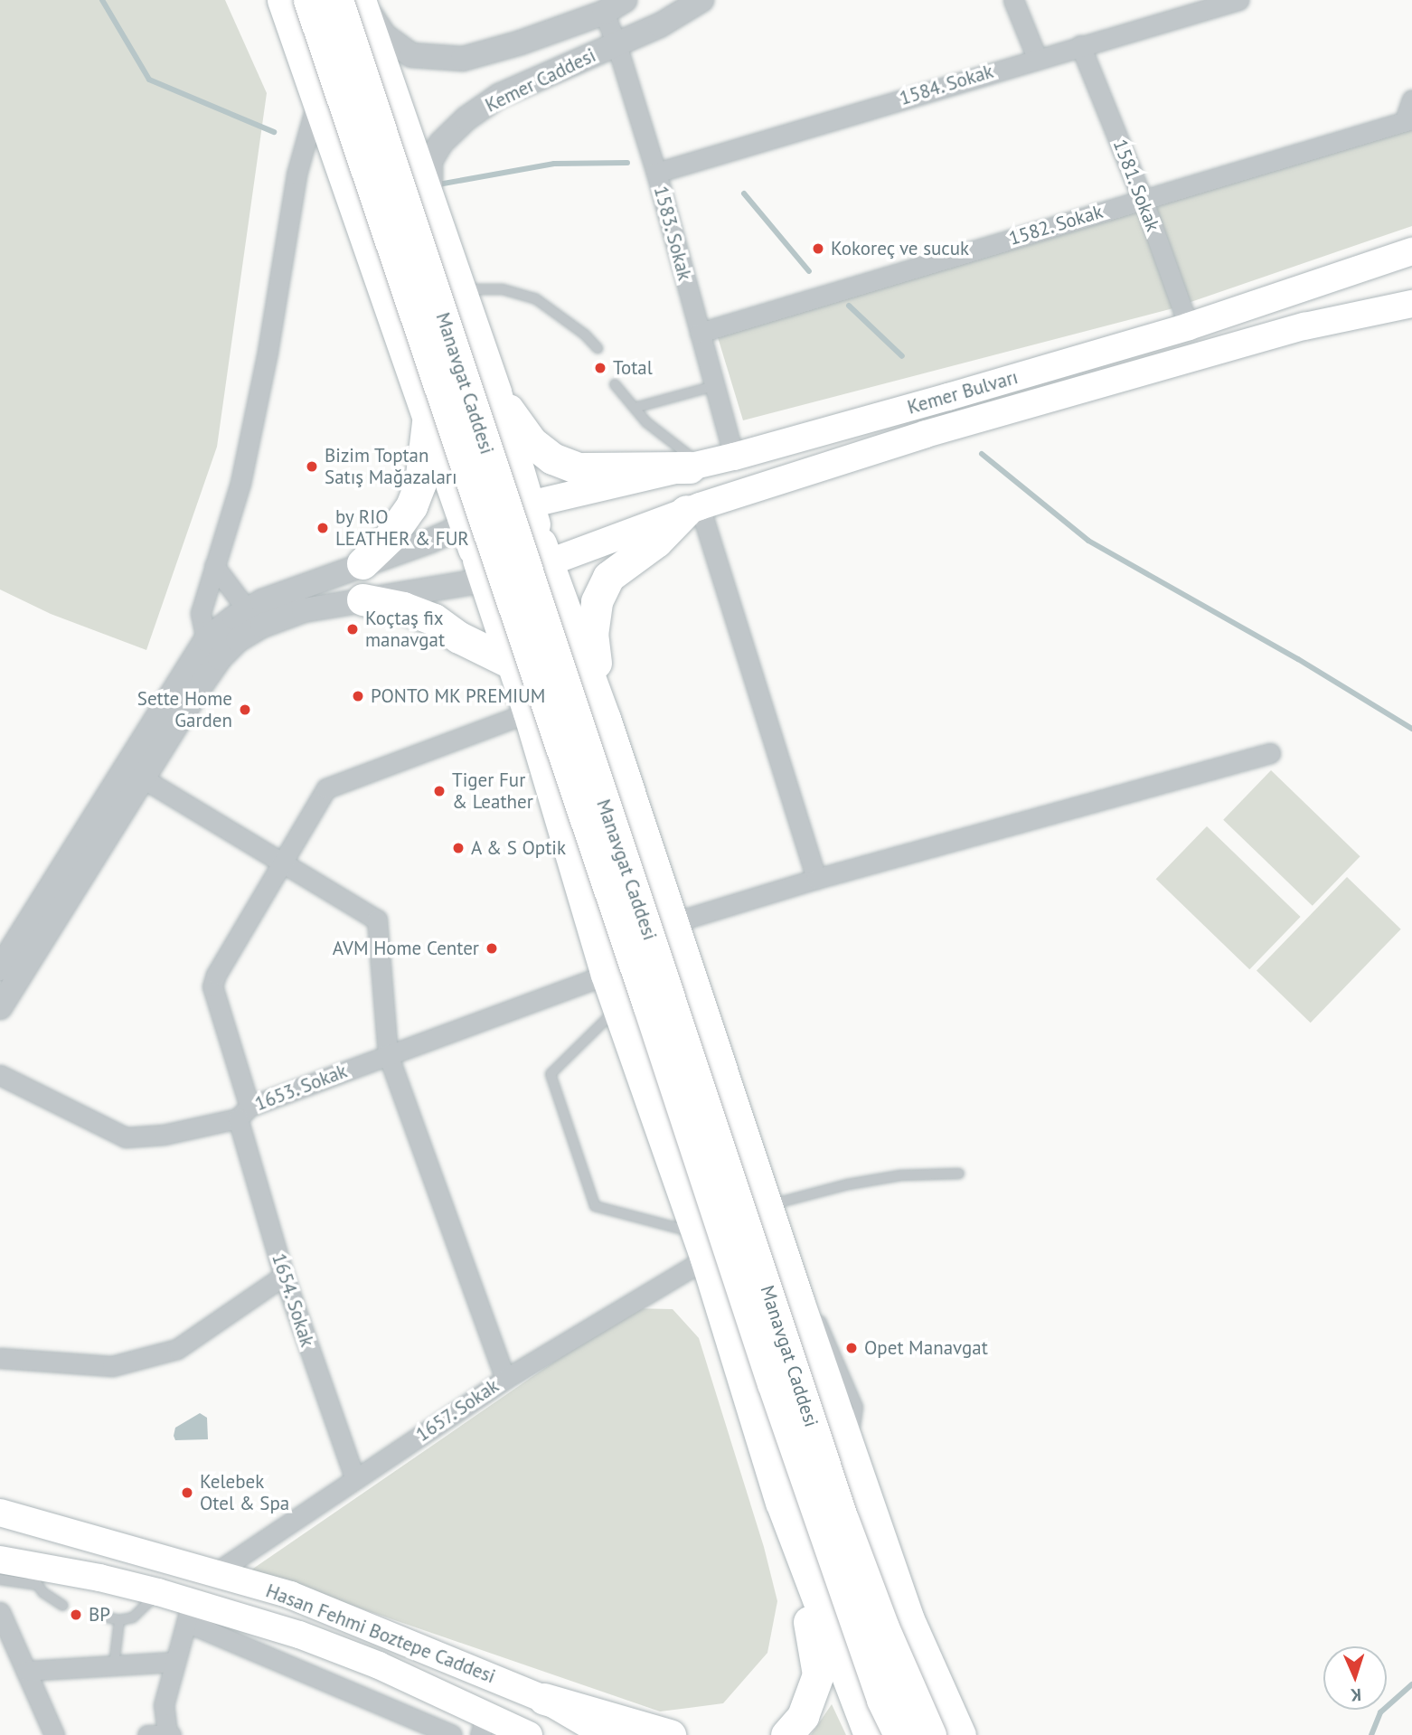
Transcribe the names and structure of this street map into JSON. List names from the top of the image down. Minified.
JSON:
{"streets":{"highway":["Manavgat Caddesi"],"main road":["Kemer Bulvarı","Hasan Fehmi Boztepe Caddesi"],"street":["Kemer Caddesi","1584. Sokak","1581. Sokak","1582. Sokak","1583. Sokak","1653. Sokak","1654. Sokak","1657. Sokak"]},"crossings":[["Kemer Caddesi","1583. Sokak"],["1584. Sokak","1581. Sokak"],["1584. Sokak","1583. Sokak"],["1581. Sokak","1582. Sokak"],["1581. Sokak","Kemer Bulvarı"],["1582. Sokak","1583. Sokak"],["1583. Sokak","Kemer Bulvarı"],["1653. Sokak","1654. Sokak"],["1654. Sokak","1657. Sokak"],["1657. Sokak","Hasan Fehmi Boztepe Caddesi"]],"places":["Kokoreç ve sucuk","Total","Bizim Toptan Satış Mağazaları","by RIO LEATHER & FUR","Koçtaş fix manavgat","PONTO MK PREMIUM","Sette Home Garden","Tiger Fur & Leather","A & S Optik","AVM Home Center","Opet Manavgat","Kelebek Otel & Spa","BP"],"north":"bottom"}
